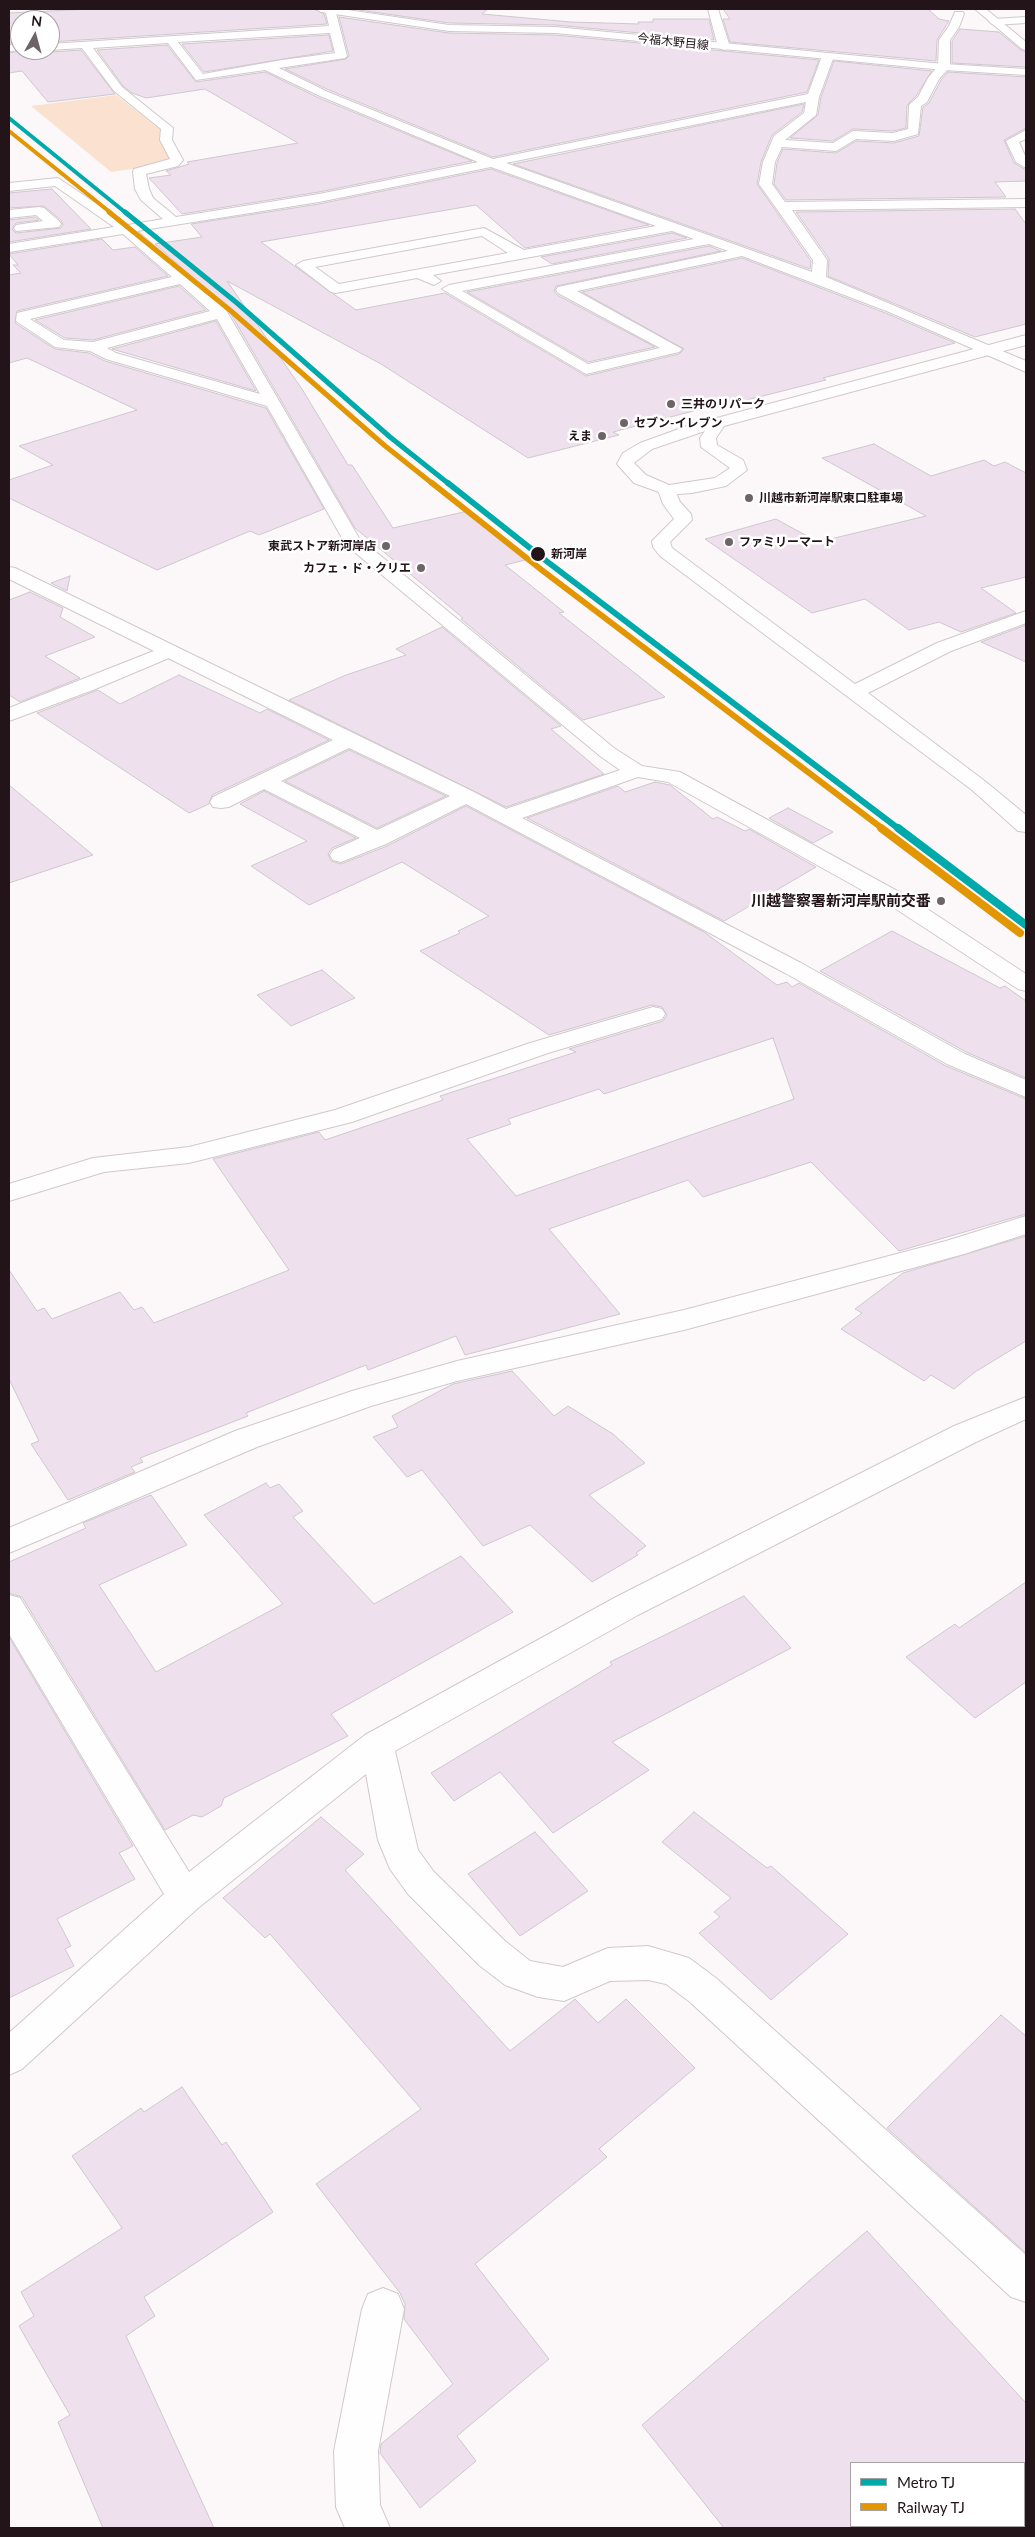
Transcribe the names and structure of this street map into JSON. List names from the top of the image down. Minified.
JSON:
{"streets":{"street":["今福木野目線"]},"places":["三井のリパーク","セブン-イレブン","えま","川越市新河岸駅東口駐車場","ファミリーマート","東武ストア新河岸店","新河岸","カフェ・ド・クリエ","川越警察署新河岸駅前交番"],"lines":["metro line TJ","rail line TJ"],"legend":["Metro TJ","Railway TJ"],"north":"top"}
